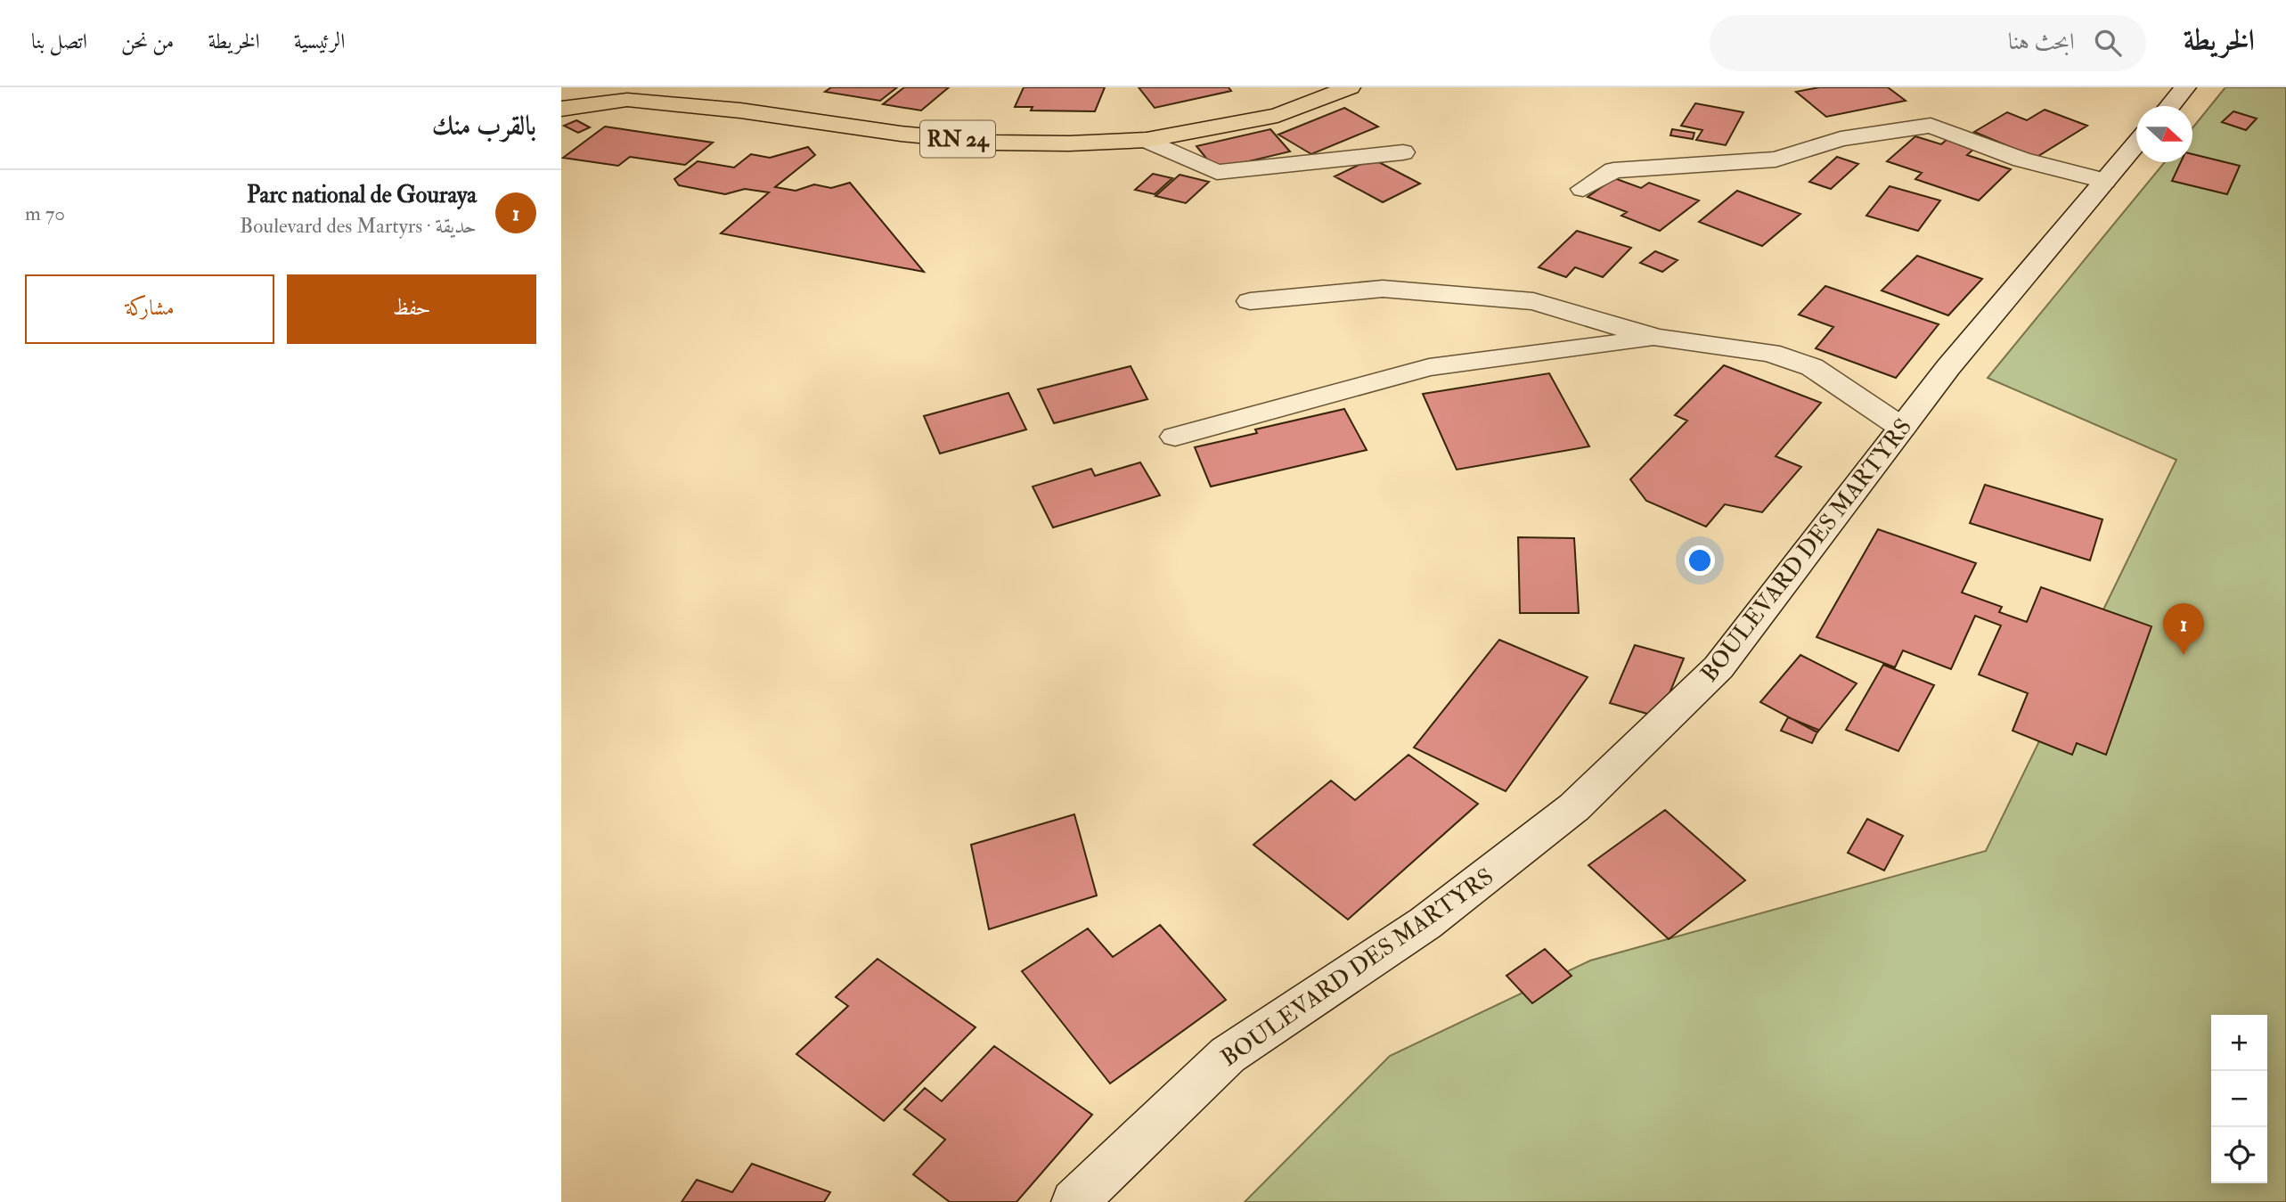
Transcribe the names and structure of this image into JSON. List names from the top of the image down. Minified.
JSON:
{"streets":{"main road":["RN 24"],"street":["BOULEVARD DES MARTYRS"]},"north":"right","page":{"header":"الخريطة","search":"ابحث هنا","nav":["الرئيسية","الخريطة","من نحن","اتصل بنا"],"heading":"بالقرب منك","list":[{"mark":"1","name":"Parc national de Gouraya","note":"حديقة · Boulevard des Martyrs","value":"70 m"}],"buttons":["حفظ","مشاركة"],"pins":"1","map_buttons":["+","−"]}}
